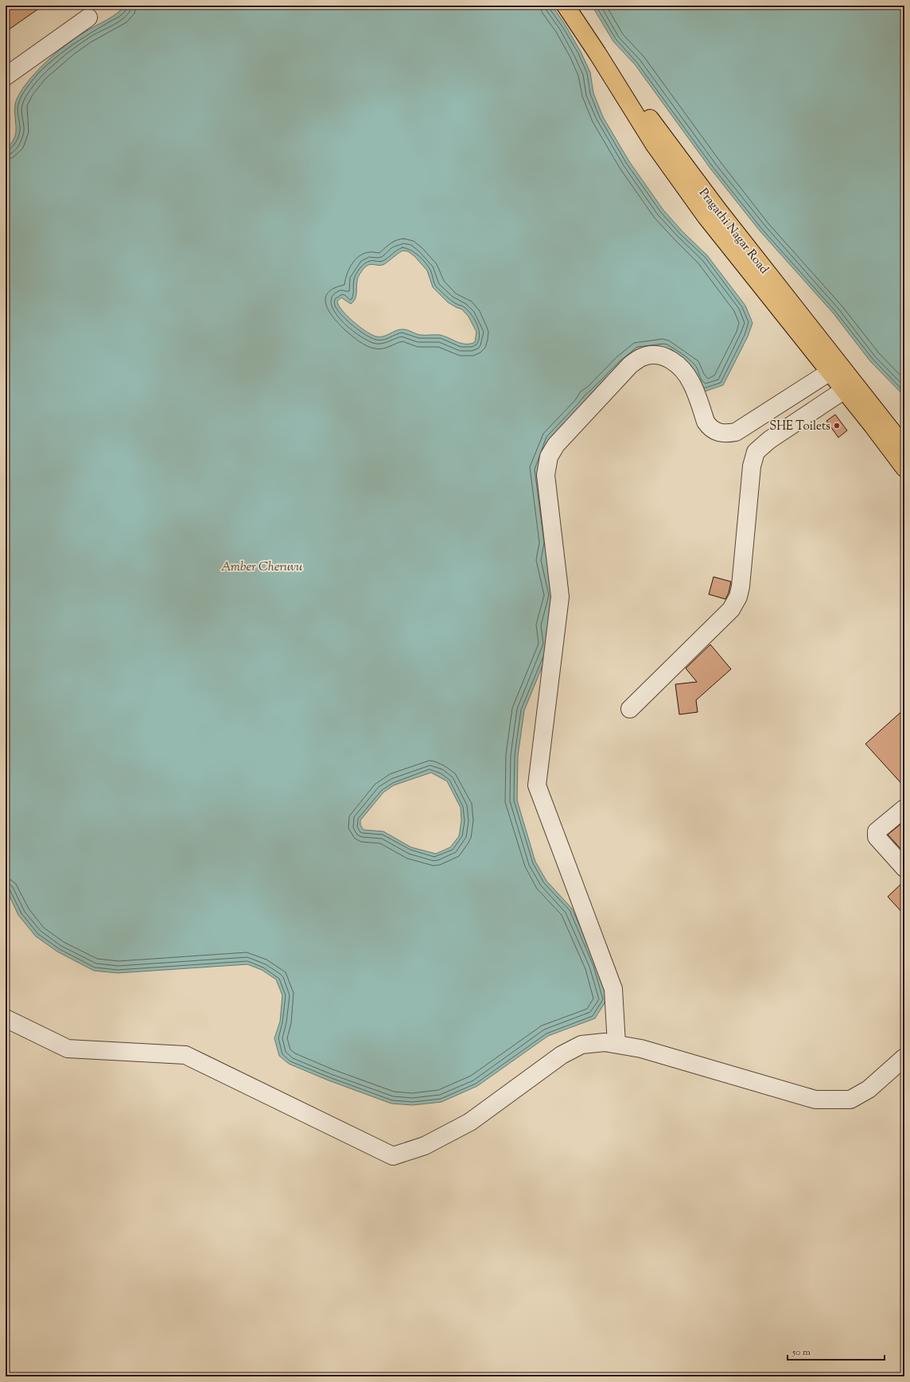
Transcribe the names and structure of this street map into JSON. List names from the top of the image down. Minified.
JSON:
{"streets":{"main road":["Pragathi Nagar Road"]},"water":["Amber Cheruvu"],"places":["SHE Toilets"],"scale_bar":"50 m"}
